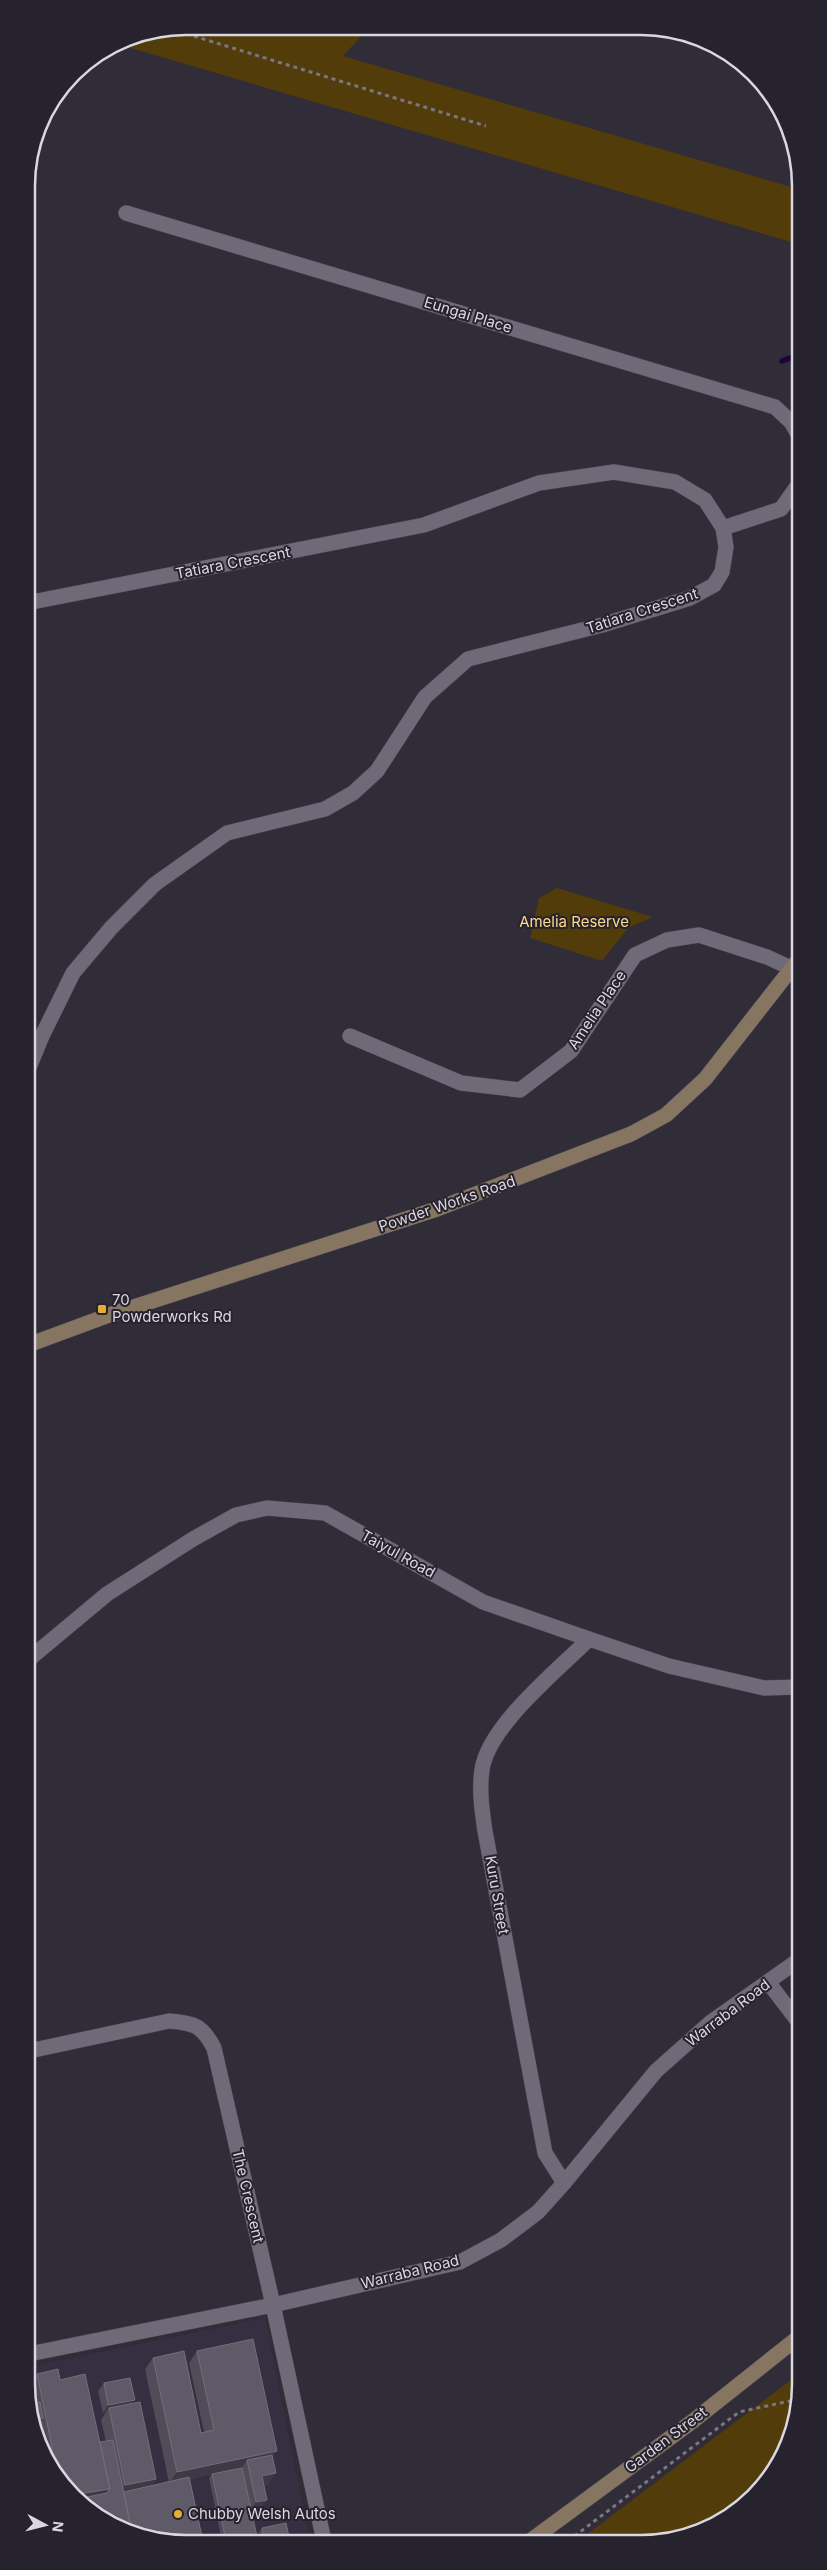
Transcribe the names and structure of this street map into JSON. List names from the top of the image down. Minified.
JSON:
{"streets":{"main road":["Powder Works Road","Garden Street"],"street":["Eungai Place","Tatiara Crescent","Amelia Place","Taiyul Road","Kuru Street","Warraba Road","The Crescent"]},"crossings":[["Taiyul Road","Kuru Street"],["Kuru Street","Warraba Road"],["Warraba Road","The Crescent"]],"parks":["Amelia Reserve"],"places":{"transit":["70 Powderworks Rd"],"other":["Chubby Welsh Autos"]},"north":"right"}
